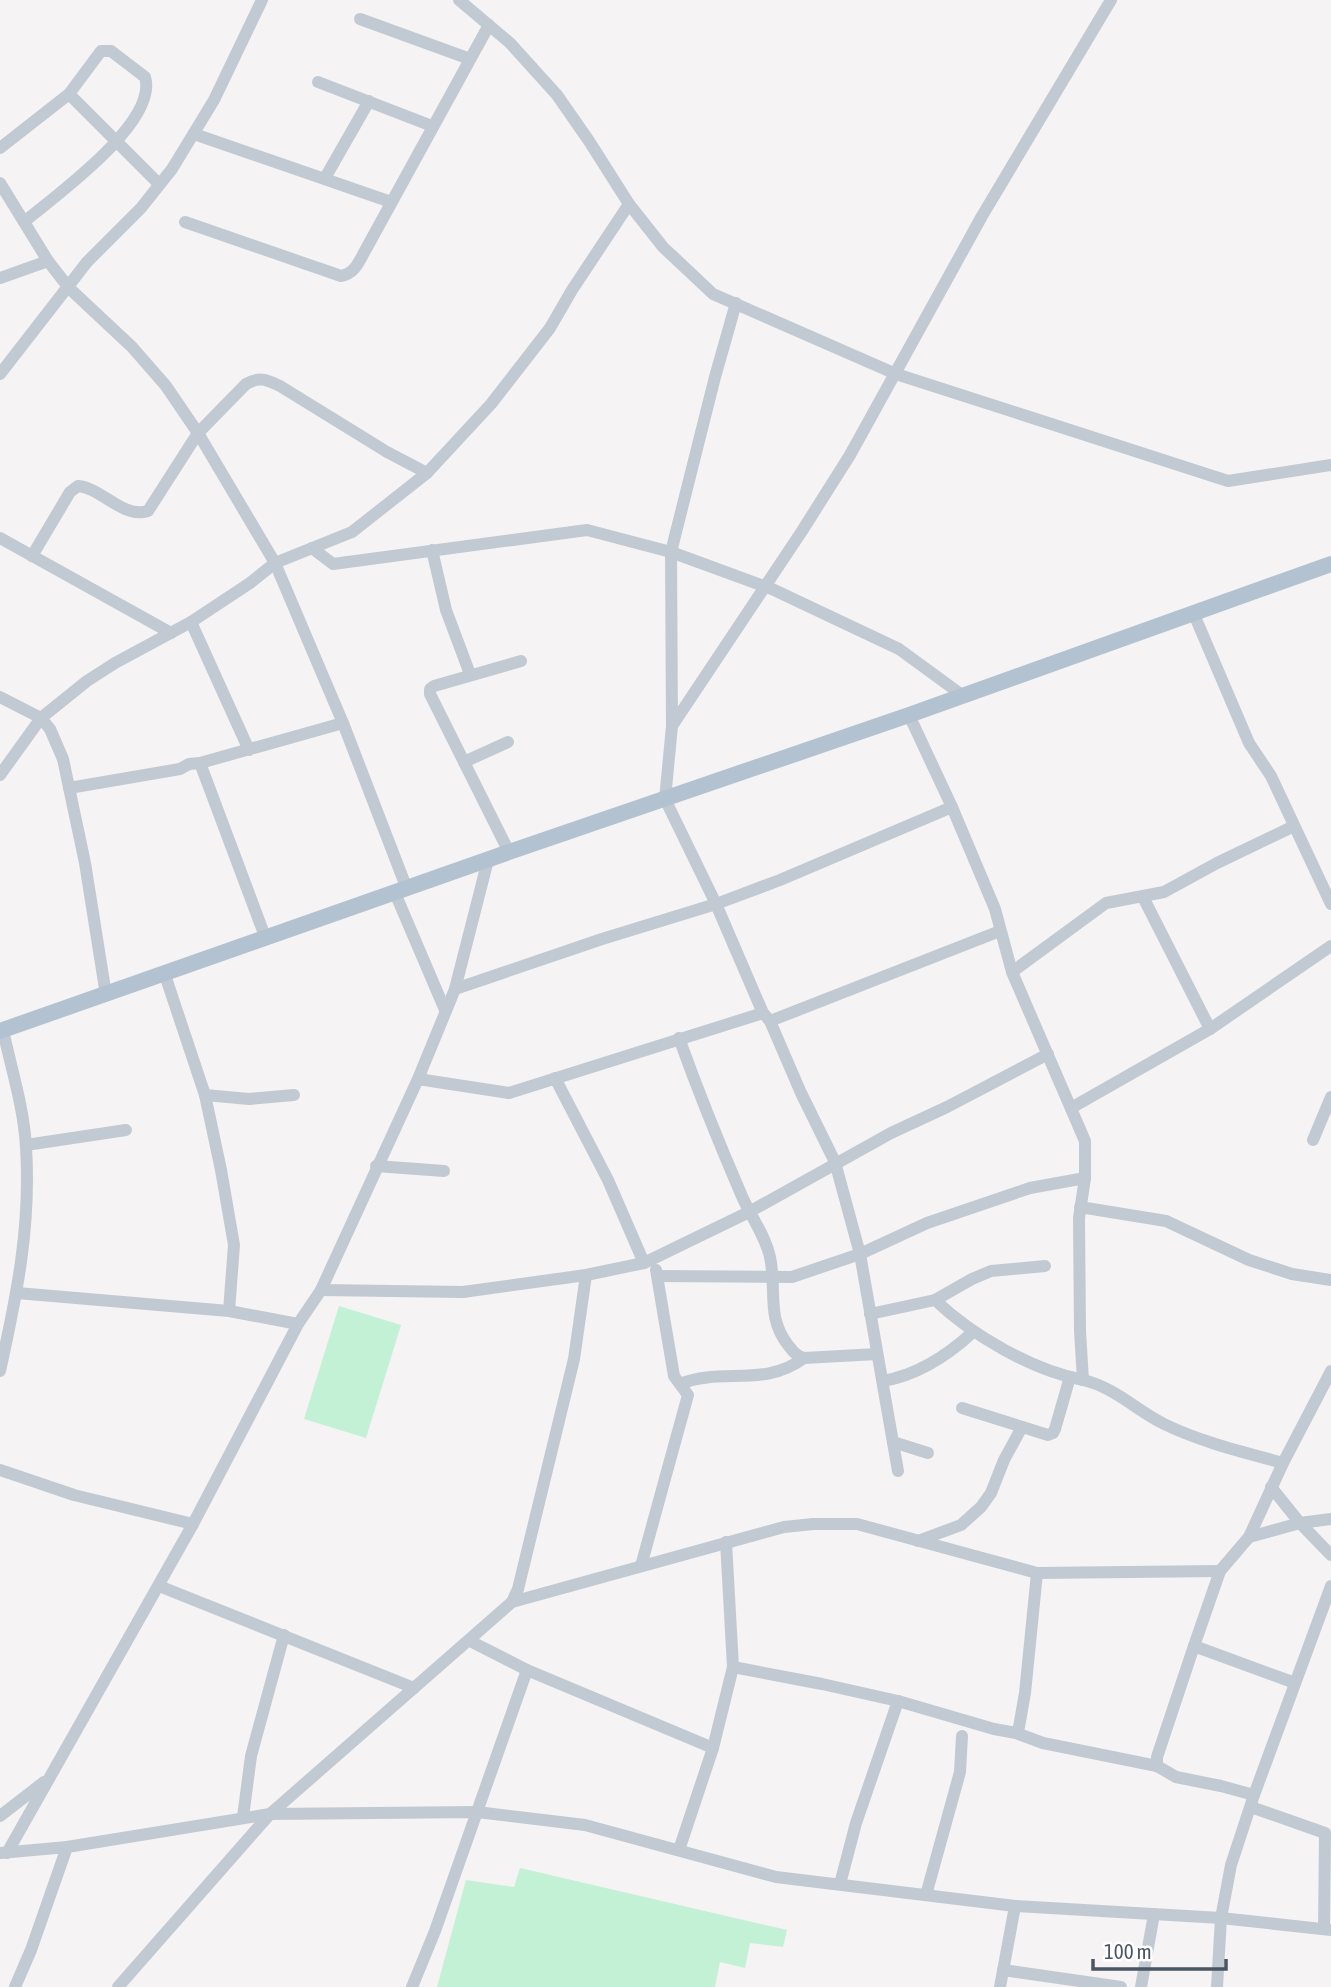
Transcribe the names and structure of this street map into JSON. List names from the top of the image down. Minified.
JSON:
{"scale_bar":"100 m"}
